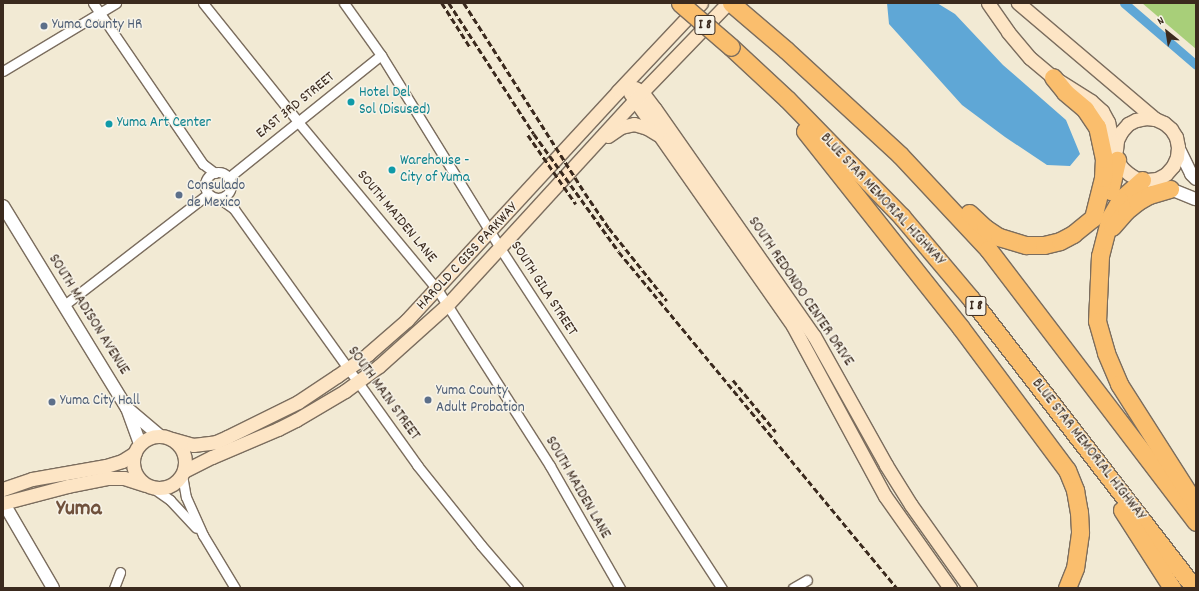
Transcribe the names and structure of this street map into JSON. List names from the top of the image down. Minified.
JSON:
{"streets":{"highway":["I 8","BLUE STAR MEMORIAL HIGHWAY"],"main road":["HAROLD C GISS PARKWAY","SOUTH REDONDO CENTER DRIVE"],"street":["EAST 3RD STREET","SOUTH MAIDEN LANE","SOUTH GILA STREET","SOUTH MADISON AVENUE","SOUTH MAIN STREET"]},"crossings":[["EAST 3RD STREET","SOUTH MAIDEN LANE"],["EAST 3RD STREET","SOUTH GILA STREET"],["EAST 3RD STREET","SOUTH MAIN STREET"],["SOUTH MAIDEN LANE","HAROLD C GISS PARKWAY"],["HAROLD C GISS PARKWAY","SOUTH GILA STREET"],["HAROLD C GISS PARKWAY","SOUTH REDONDO CENTER DRIVE"],["HAROLD C GISS PARKWAY","SOUTH MADISON AVENUE"],["HAROLD C GISS PARKWAY","SOUTH MAIN STREET"]],"districts":["Yuma"],"places":["Yuma County HR","Hotel Del Sol (Disused)","Yuma Art Center","Warehouse - City of Yuma","Consulado de Mexico","Yuma County Adult Probation","Yuma City Hall"],"north":"top left"}
